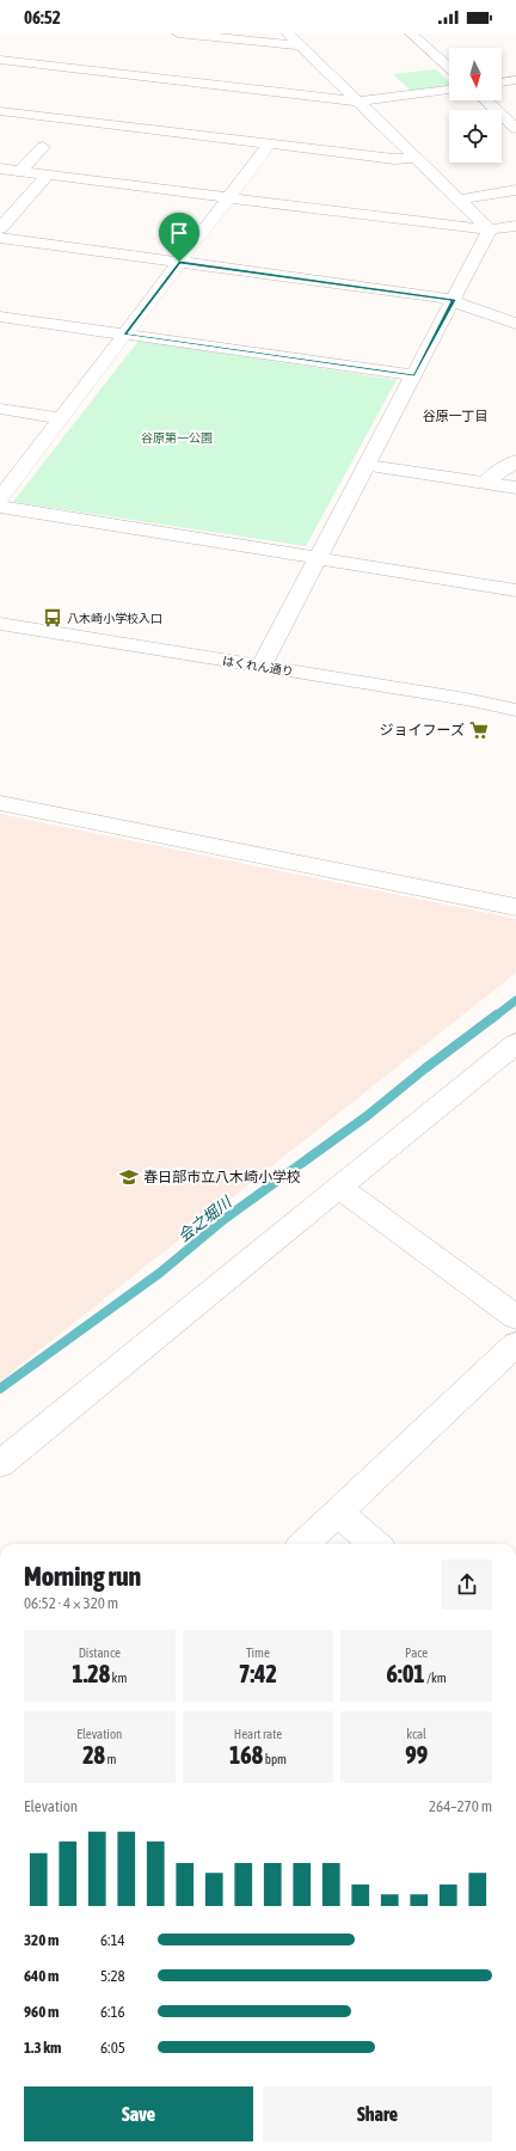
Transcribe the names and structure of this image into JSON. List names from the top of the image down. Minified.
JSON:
{"streets":{"street":["はくれん通り"]},"districts":["谷原一丁目"],"water":["会之堀川"],"parks":["谷原第一公園"],"places":{"bus stop":["八木崎小学校入口"],"supermarket":["ジョイフーズ"],"school or university":["春日部市立八木崎小学校"]},"north":"bottom","page":{"status":"06:52","heading":["Morning run","06:52 · 4 × 320 m"],"stats":[["Distance","1.28 km"],["Time","7:42"],["Pace","6:01 /km"],["Elevation","28 m"],["Heart rate","168 bpm"],["kcal","99"]],"chart":["Elevation","264–270 m"],"list":[{"name":"320 m","note":"6:14"},{"name":"640 m","note":"5:28"},{"name":"960 m","note":"6:16"},{"name":"1.3 km","note":"6:05"}],"buttons":["Save","Share"]}}
